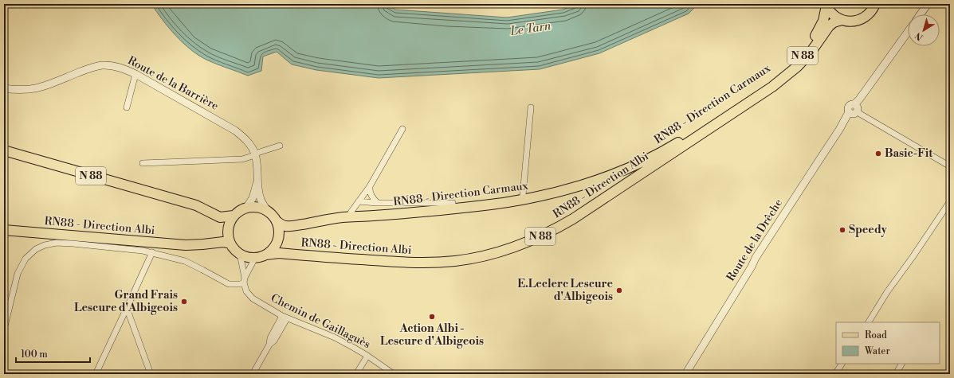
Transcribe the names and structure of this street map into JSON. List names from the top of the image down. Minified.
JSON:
{"streets":{"main road":["N 88","RN88 - Direction Carmaux","RN88 - Direction Albi"],"street":["Route de la Barrière","Route de la Drêche","Chemin de Gaillaguès"]},"crossings":[["N 88","Route de la Barrière"],["N 88","RN88 - Direction Carmaux"],["N 88","RN88 - Direction Albi"],["N 88","Chemin de Gaillaguès"],["Route de la Barrière","RN88 - Direction Carmaux"],["Route de la Barrière","RN88 - Direction Albi"],["Route de la Barrière","Chemin de Gaillaguès"],["RN88 - Direction Carmaux","RN88 - Direction Albi"],["RN88 - Direction Carmaux","Chemin de Gaillaguès"],["RN88 - Direction Albi","Chemin de Gaillaguès"]],"water":["Le Tarn"],"places":["Basic-Fit","Speedy","E.Leclerc Lescure d'Albigeois","Grand Frais Lescure d'Albigeois","Action Albi - Lescure d'Albigeois"],"legend":["Road","Water"],"scale_bar":"100 m","north":"bottom left"}
